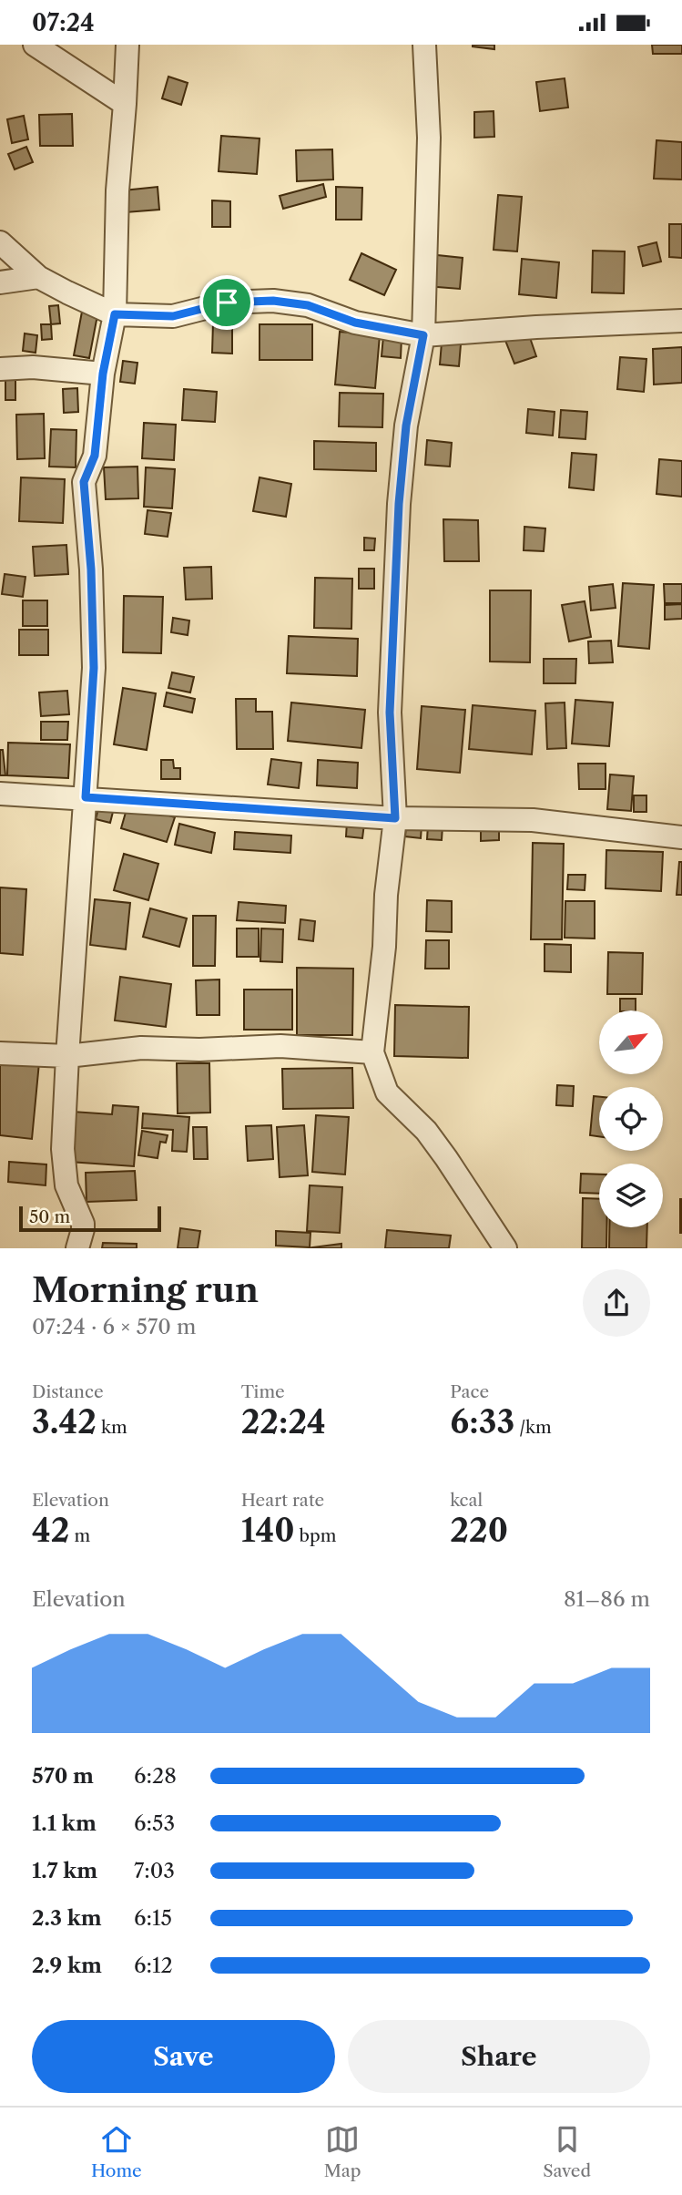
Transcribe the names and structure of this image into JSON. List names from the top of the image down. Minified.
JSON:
{"scale_bar":"50 m","north":"top right","page":{"status":"07:24","scale":"50 m","heading":["Morning run","07:24 · 6 × 570 m"],"stats":[["Distance","3.42 km"],["Time","22:24"],["Pace","6:33 /km"],["Elevation","42 m"],["Heart rate","140 bpm"],["kcal","220"]],"chart":["Elevation","81–86 m"],"list":[{"name":"570 m","note":"6:28"},{"name":"1.1 km","note":"6:53"},{"name":"1.7 km","note":"7:03"},{"name":"2.3 km","note":"6:15"},{"name":"2.9 km","note":"6:12"}],"buttons":["Save","Share"],"tabs":["Home","Map","Saved"]}}
